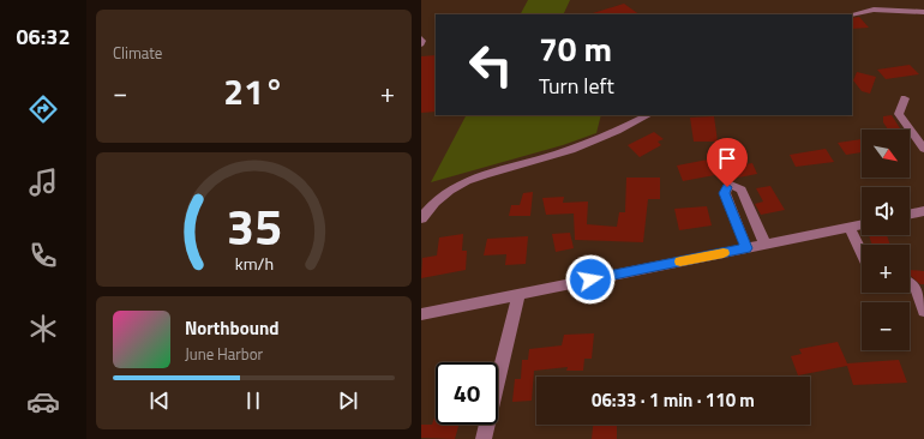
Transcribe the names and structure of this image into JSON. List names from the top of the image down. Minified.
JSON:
{"north":"bottom right","page":{"tabs":"06:32","tile":"Climate","turn":["70 m","Turn left"],"heat":["−","21°","+"],"map_buttons":["+","−"],"song":["Northbound","June Harbor"],"limit":"40","trip":"06:33 · 1 min · 110 m","gauge":["35","km/h"]}}
